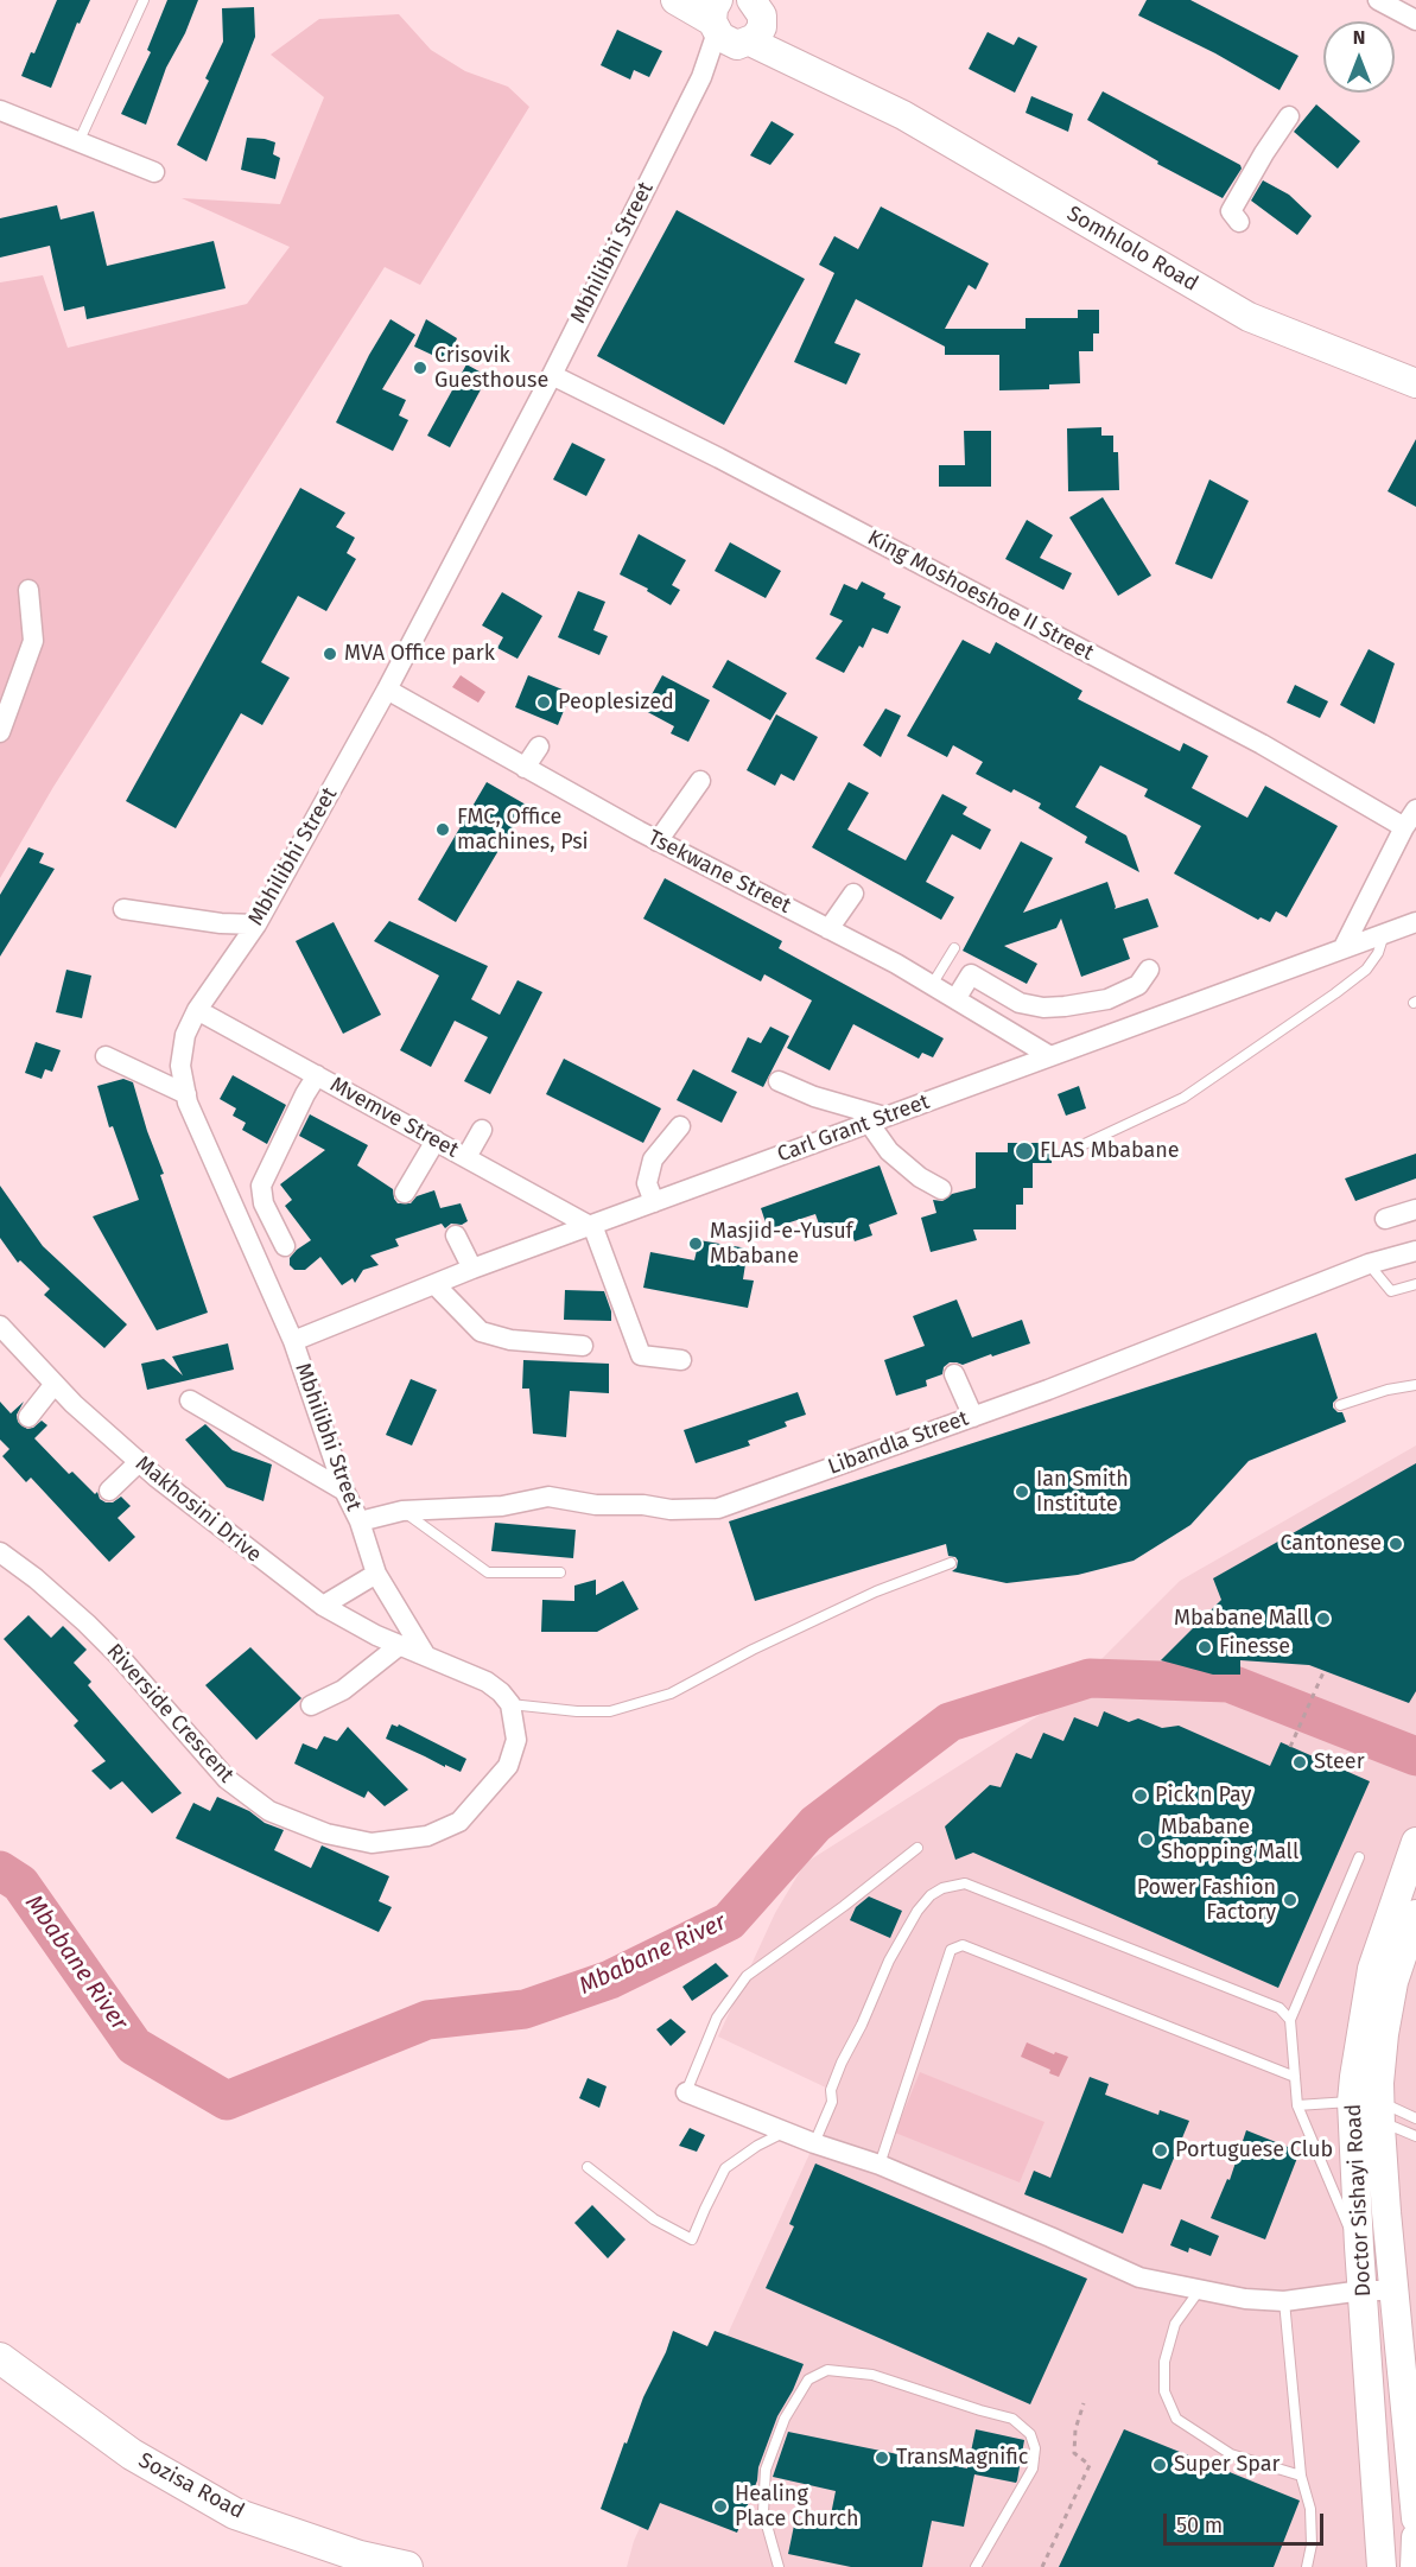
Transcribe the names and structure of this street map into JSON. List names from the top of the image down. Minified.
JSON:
{"streets":{"main road":["Somhlolo Road","Doctor Sishayi Road","Sozisa Road"],"street":["Mbhilibhi Street","King Moshoeshoe II Street","Tsekwane Street","Mvemve Street","Carl Grant Street","Libandla Street","Makhosini Drive","Riverside Crescent"]},"crossings":[["Somhlolo Road","Mbhilibhi Street"],["Mbhilibhi Street","King Moshoeshoe II Street"],["Mbhilibhi Street","Tsekwane Street"],["Mbhilibhi Street","Mvemve Street"],["Mbhilibhi Street","Carl Grant Street"],["Mbhilibhi Street","Libandla Street"],["Mbhilibhi Street","Makhosini Drive"],["Tsekwane Street","Carl Grant Street"],["Mvemve Street","Carl Grant Street"]],"water":["Mbabane River"],"places":["Crisovik Guesthouse","MVA Office park","Peoplesized","FMC, Office machines, Psi","FLAS Mbabane","Masjid-e-Yusuf Mbabane","Ian Smith Institute","Cantonese","Mbabane Mall","Finesse","Steer","Pick n Pay","Mbabane Shopping Mall","Power Fashion Factory","Portuguese Club","TransMagnific","Super Spar","Healing Place Church"],"scale_bar":"50 m","north":"top"}
